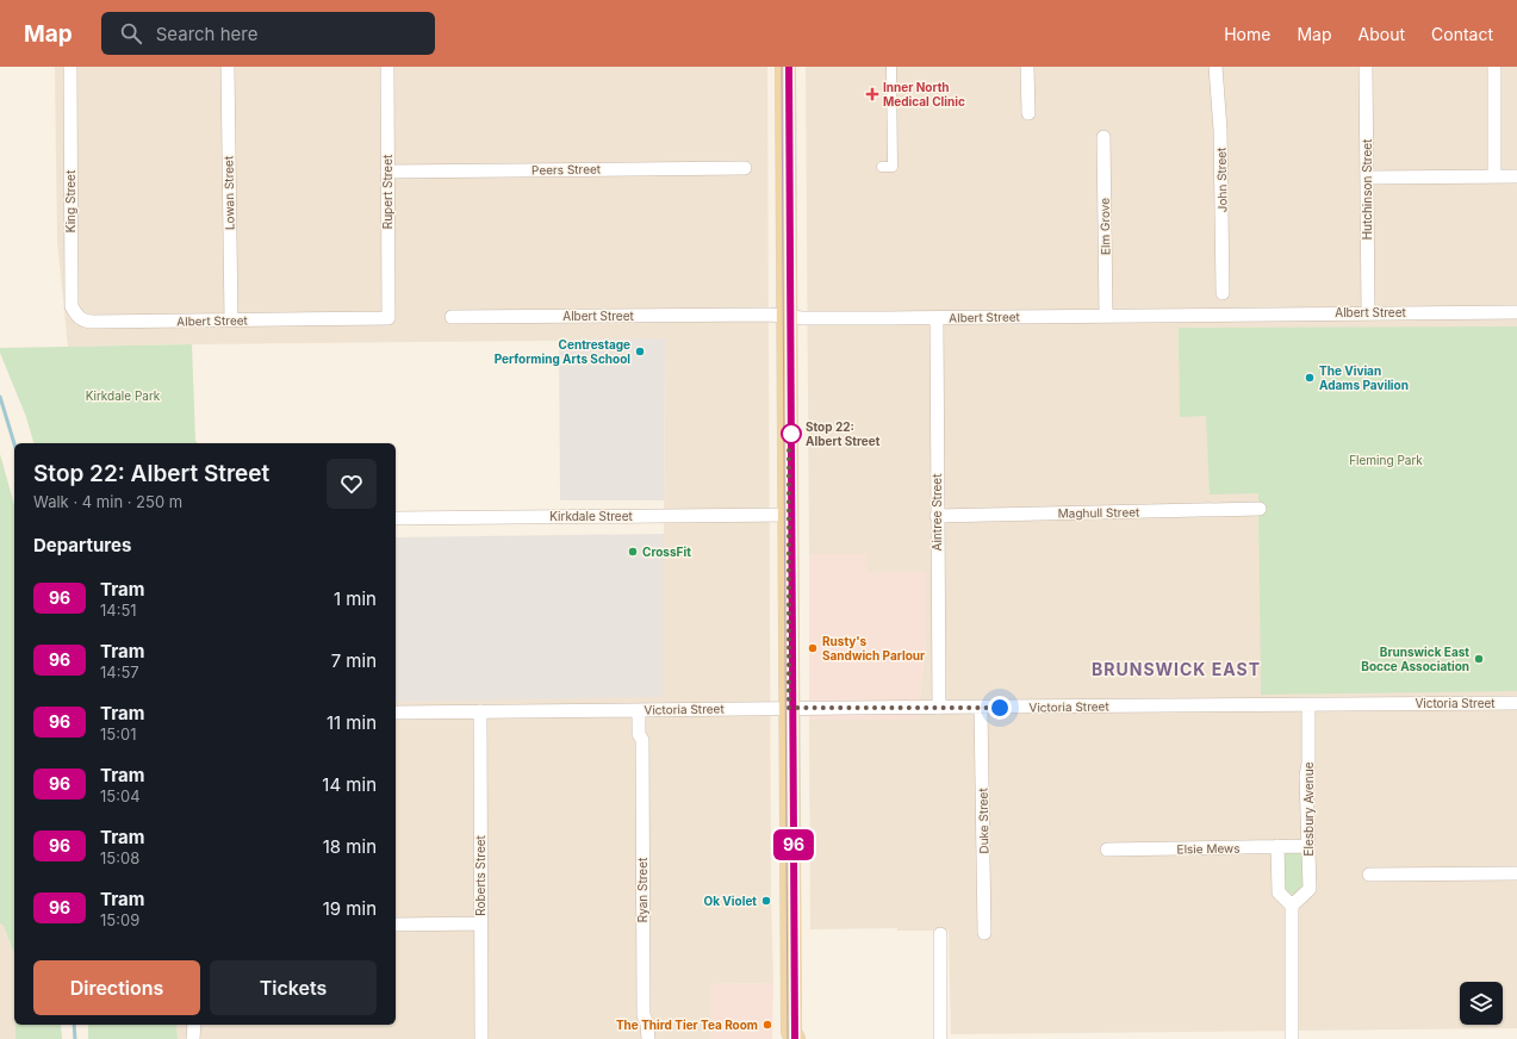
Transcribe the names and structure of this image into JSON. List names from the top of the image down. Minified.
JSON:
{"streets":{"street":["Peers Street","John Street","Hutchinson Street","Rupert Street","Lowan Street","King Street","Elm Grove","Albert Street","Aintree Street","Maghull Street","Kirkdale Street","Victoria Street","Elesbury Avenue","Duke Street","Elsie Mews","Roberts Street","Ryan Street"]},"crossings":[["Peers Street","Rupert Street"],["John Street","Albert Street"],["Hutchinson Street","Albert Street"],["Rupert Street","Albert Street"],["Lowan Street","Albert Street"],["King Street","Albert Street"],["Elm Grove","Albert Street"],["Albert Street","Aintree Street"],["Aintree Street","Maghull Street"],["Aintree Street","Victoria Street"],["Victoria Street","Elesbury Avenue"],["Victoria Street","Duke Street"],["Victoria Street","Roberts Street"],["Victoria Street","Ryan Street"],["Elesbury Avenue","Elsie Mews"]],"districts":["BRUNSWICK EAST"],"parks":["Kirkdale Park","Fleming Park"],"places":{"health":["Inner North Medical Clinic"],"other":["Centrestage Performing Arts School","The Vivian Adams Pavilion","Stop 22: Albert Street","CrossFit","Rusty's Sandwich Parlour","Brunswick East Bocce Association","Ok Violet","The Third Tier Tea Room"]},"lines":["tram line 96"],"page":{"header":"Map","search":"Search here","nav":["Home","Map","About","Contact"],"on_map":"96","heading":[["Stop 22: Albert Street","Walk · 4 min · 250 m"],"Departures"],"list":[{"mark":"96","name":"Tram","note":"14:51","value":"1 min"},{"mark":"96","name":"Tram","note":"14:57","value":"7 min"},{"mark":"96","name":"Tram","note":"15:01","value":"11 min"},{"mark":"96","name":"Tram","note":"15:04","value":"14 min"},{"mark":"96","name":"Tram","note":"15:08","value":"18 min"},{"mark":"96","name":"Tram","note":"15:09","value":"19 min"}],"buttons":["Directions","Tickets"]}}
